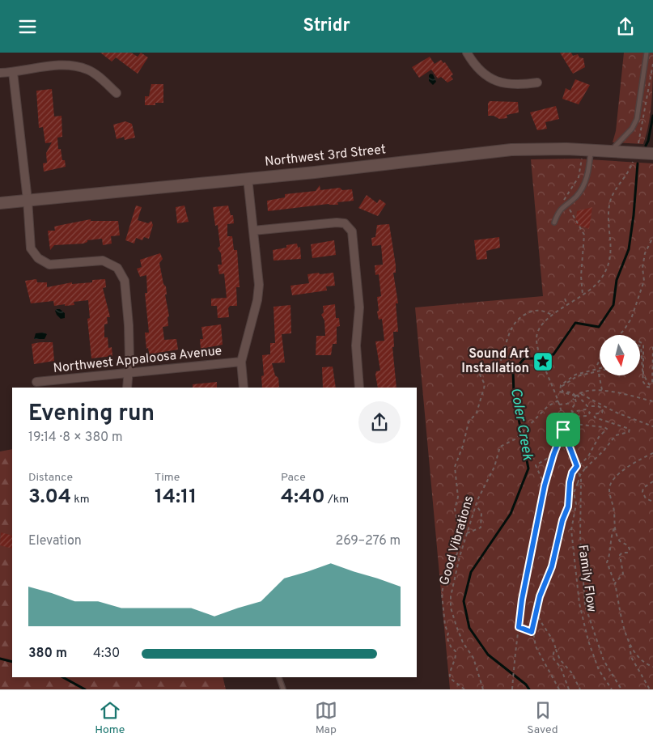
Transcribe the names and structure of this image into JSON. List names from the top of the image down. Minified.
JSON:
{"streets":{"street":["Northwest 3rd Street","Northwest Appaloosa Avenue"],"path":["Good Vibrations","Family Flow"]},"water":["Coler Creek"],"places":{"place":["Sound Art Installation"]},"north":"bottom","page":{"header":"Stridr","heading":["Evening run","19:14 · 8 × 380 m"],"stats":[["Distance","3.04 km"],["Time","14:11"],["Pace","4:40 /km"]],"chart":["Elevation","269–276 m"],"list":[{"name":"380 m","note":"4:30"}],"tabs":["Home","Map","Saved"]}}
